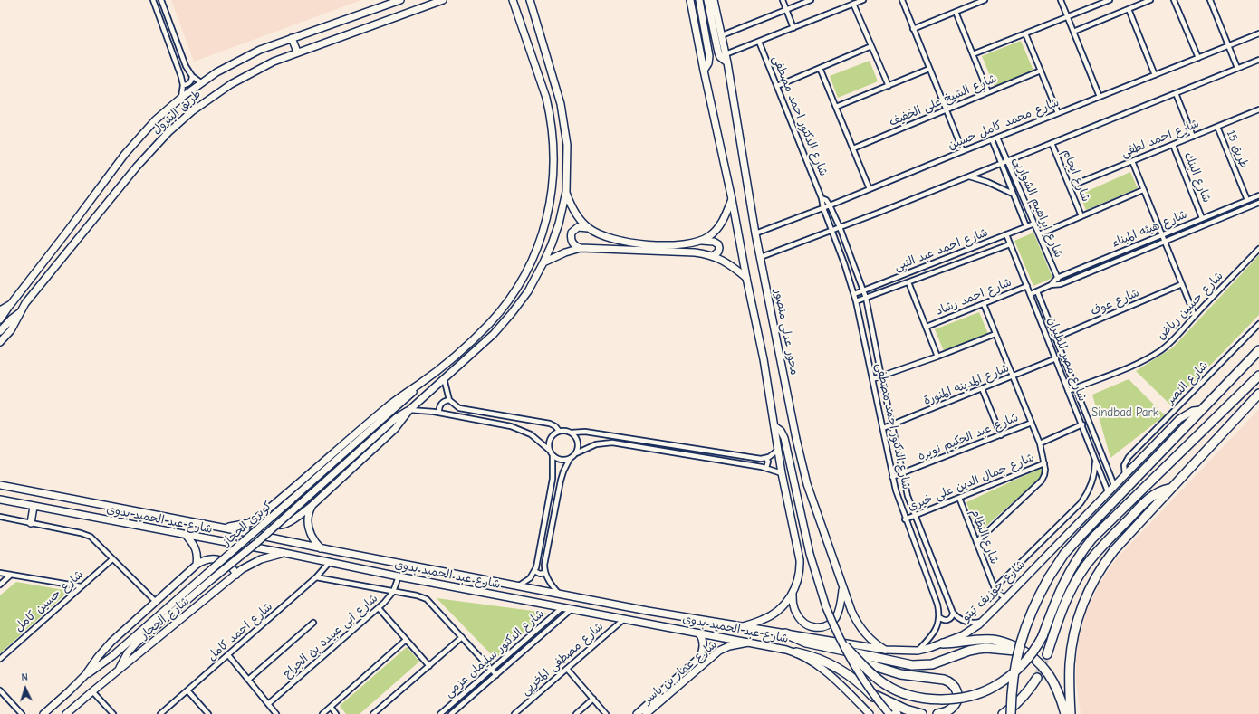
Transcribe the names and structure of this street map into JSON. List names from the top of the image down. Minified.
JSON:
{"streets":{"highway":["شارع جوزيف تيتو"],"main road":["طريق البترول","محور عدلى منصور","شارع عبد الحميد بدوى","كوبرى الحجاز","شارع الحجاز","شارع عمار بن ياسر"],"street":["شارع الشيخ على الخفيف","شارع الدكتور احمد مصطفى","شارع محمد كامل حسين","شارع احمد لطفى","طريق 15","شارع ايجام","شارع البنك","شارع ابراهيم الشواربى","شارع هيئه الميناء","شارع احمد عبد النبى","شارع احمد رشاد","شارع عوف","شارع حسين رياض","شارع مصر للطيران","شارع النصر","شارع المدينه المنورة","شارع عبد الحكيم نويره","شارع جمال الدين على خيرى","شارع النظام","شارع حسين كامل","شارع احمد كامل","شارع ابى عبيده بن الجراح","شارع الدكتور سليمان عزمى","شارع مصطفى المغربى"]},"crossings":[["شارع الدكتور احمد مصطفى","شارع محمد كامل حسين"],["شارع الدكتور احمد مصطفى","شارع احمد عبد النبى"],["شارع الدكتور احمد مصطفى","شارع المدينه المنورة"],["شارع الدكتور احمد مصطفى","شارع عبد الحكيم نويره"],["شارع الدكتور احمد مصطفى","شارع جمال الدين على خيرى"],["شارع محمد كامل حسين","شارع ابراهيم الشواربى"],["شارع محمد كامل حسين","محور عدلى منصور"],["شارع احمد لطفى","طريق 15"],["شارع احمد لطفى","شارع ايجام"],["شارع احمد لطفى","شارع البنك"],["طريق 15","شارع هيئه الميناء"],["شارع البنك","شارع هيئه الميناء"],["شارع ابراهيم الشواربى","شارع هيئه الميناء"],["شارع ابراهيم الشواربى","شارع احمد عبد النبى"],["شارع هيئه الميناء","شارع مصر للطيران"],["شارع احمد عبد النبى","شارع مصر للطيران"],["شارع احمد رشاد","شارع مصر للطيران"],["شارع عوف","شارع مصر للطيران"],["شارع حسين رياض","شارع مصر للطيران"],["محور عدلى منصور","شارع جوزيف تيتو"],["شارع مصر للطيران","شارع المدينه المنورة"],["شارع مصر للطيران","شارع جوزيف تيتو"],["شارع النصر","شارع جوزيف تيتو"],["شارع جمال الدين على خيرى","شارع النظام"],["شارع عبد الحميد بدوى","شارع جوزيف تيتو"],["شارع عبد الحميد بدوى","شارع الحجاز"],["شارع عبد الحميد بدوى","شارع احمد كامل"],["شارع عبد الحميد بدوى","شارع ابى عبيده بن الجراح"],["شارع عبد الحميد بدوى","شارع الدكتور سليمان عزمى"],["شارع عبد الحميد بدوى","شارع مصطفى المغربى"],["شارع عبد الحميد بدوى","شارع عمار بن ياسر"],["كوبرى الحجاز","شارع الحجاز"],["شارع النظام","شارع جوزيف تيتو"]],"parks":["Sindbad Park"],"north":"top"}
